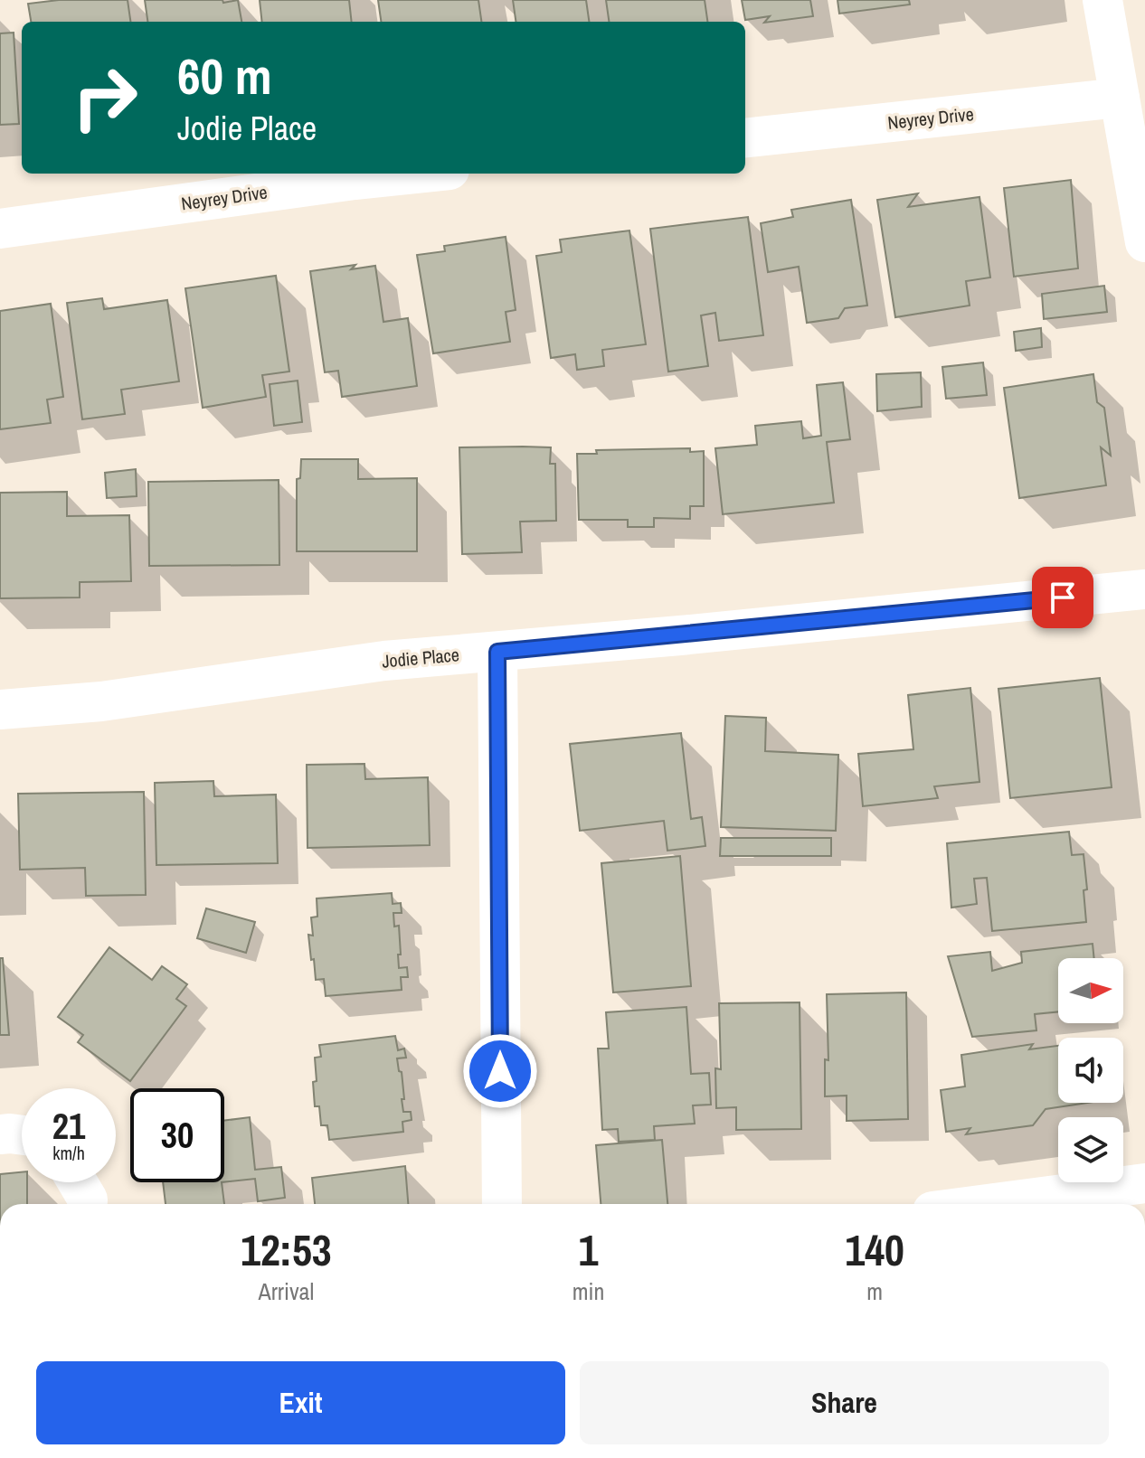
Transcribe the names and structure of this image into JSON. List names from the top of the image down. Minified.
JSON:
{"streets":{"street":["Neyrey Drive","Jodie Place"]},"north":"right","page":{"turn":["60 m","Jodie Place"],"speed":"21 km/h","limit":"30","eta":["12:53","Arrival","1","min","140","m"],"buttons":["Exit","Share"]}}
